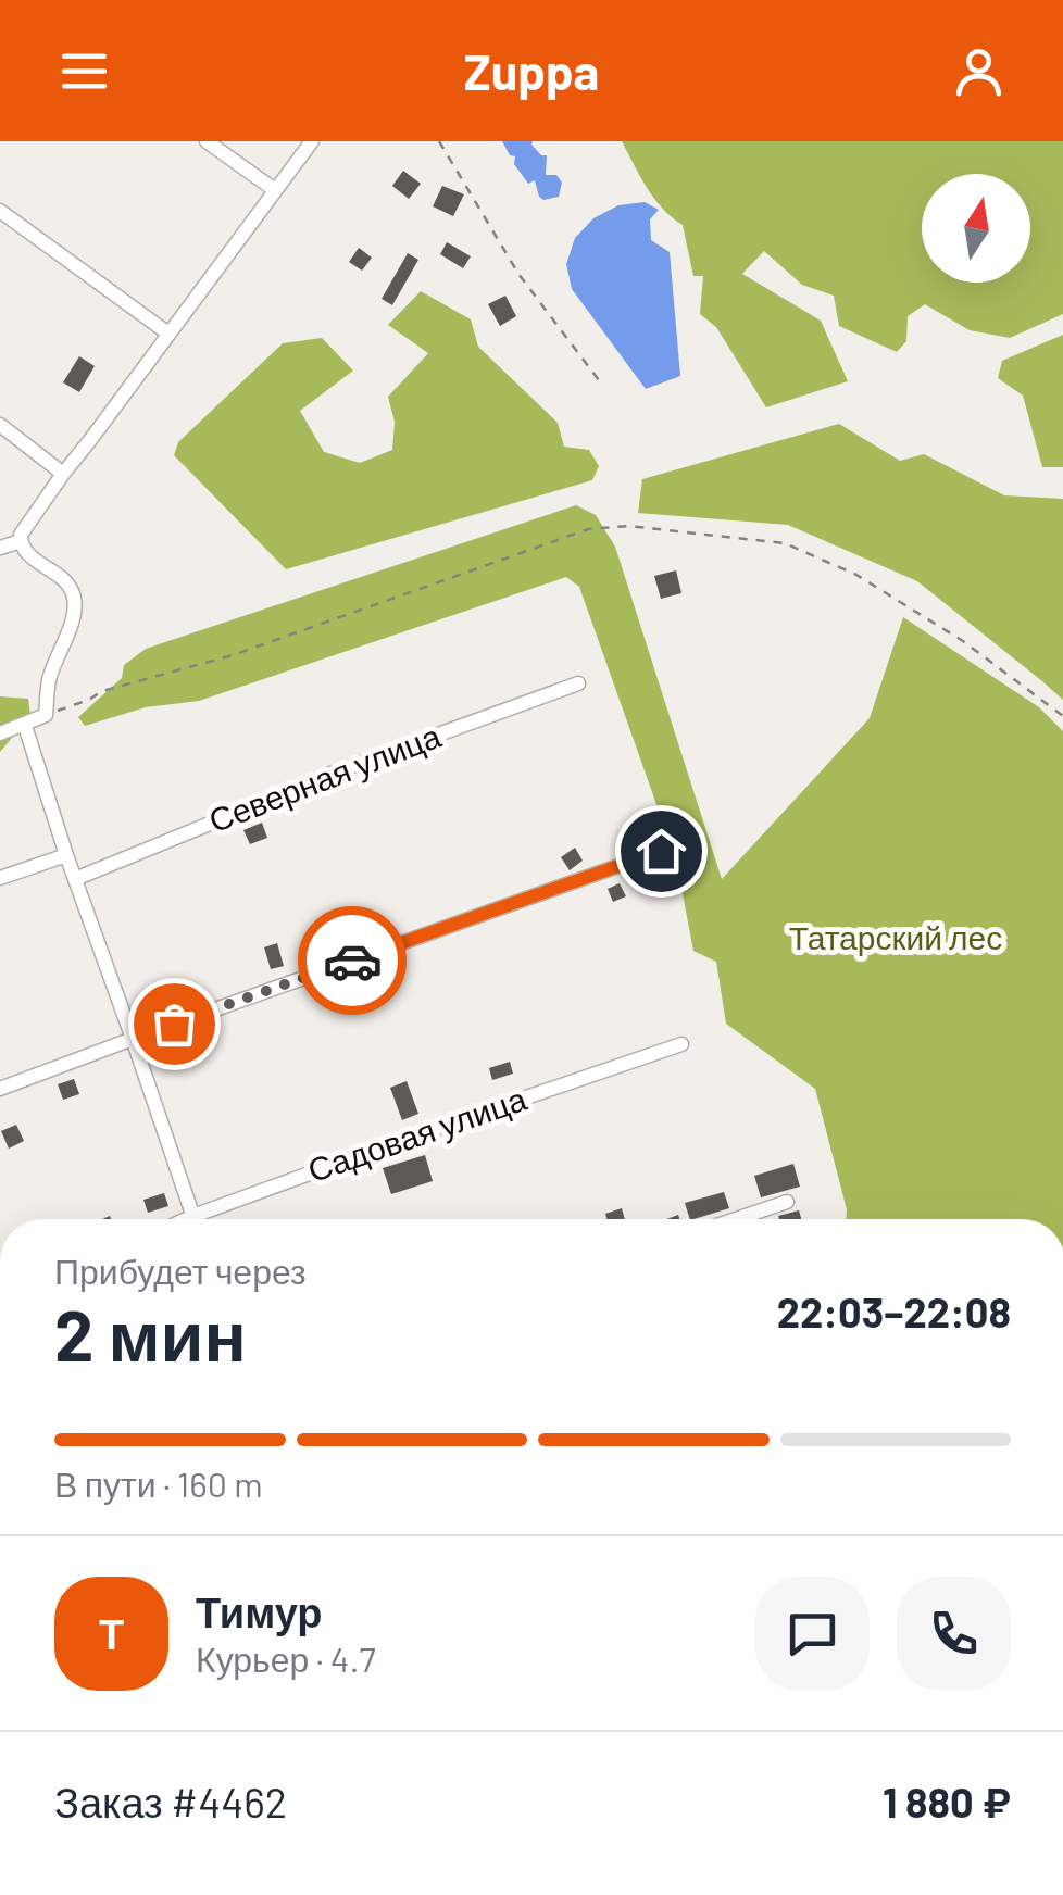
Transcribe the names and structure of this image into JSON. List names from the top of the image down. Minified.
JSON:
{"streets":{"street":["Северная улица","Садовая улица"]},"parks":["Татарский лес"],"north":"top","page":{"header":"Zuppa","heading":["2 мин","Прибудет через","22:03–22:08"],"panel":["Тимур","Курьер · 4.7","Заказ #4462","1 880 ₽"],"bar":"В пути · 160 m","round":"Т"}}
